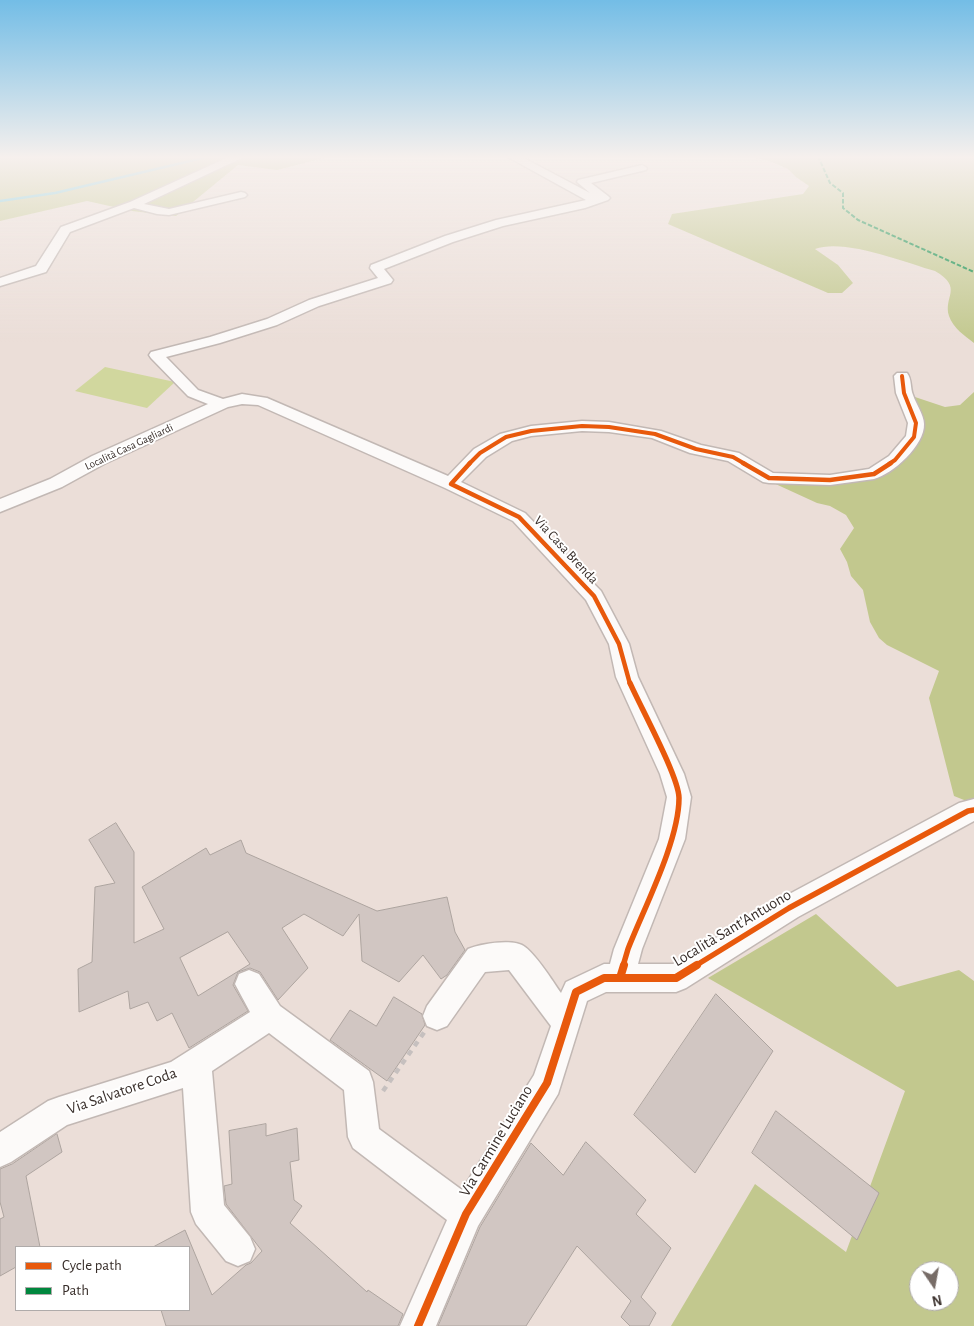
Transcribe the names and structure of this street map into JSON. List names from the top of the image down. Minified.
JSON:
{"streets":{"street":["Località Casa Gagliardi","Via Casa Brenda","Località Sant'Antuono","Via Salvatore Coda","Via Carmine Luciano"]},"crossings":[["Località Casa Gagliardi","Via Casa Brenda"],["Via Casa Brenda","Località Sant'Antuono"],["Località Sant'Antuono","Via Carmine Luciano"]],"legend":["Cycle path","Path"],"north":"bottom"}
